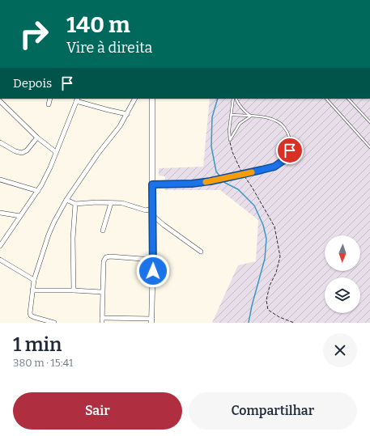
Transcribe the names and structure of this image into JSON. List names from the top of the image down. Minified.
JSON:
{"north":"bottom","page":{"turn":["140 m","Vire à direita"],"then":"Depois","heading":["1 min","380 m · 15:41"],"buttons":["Sair","Compartilhar"]}}
